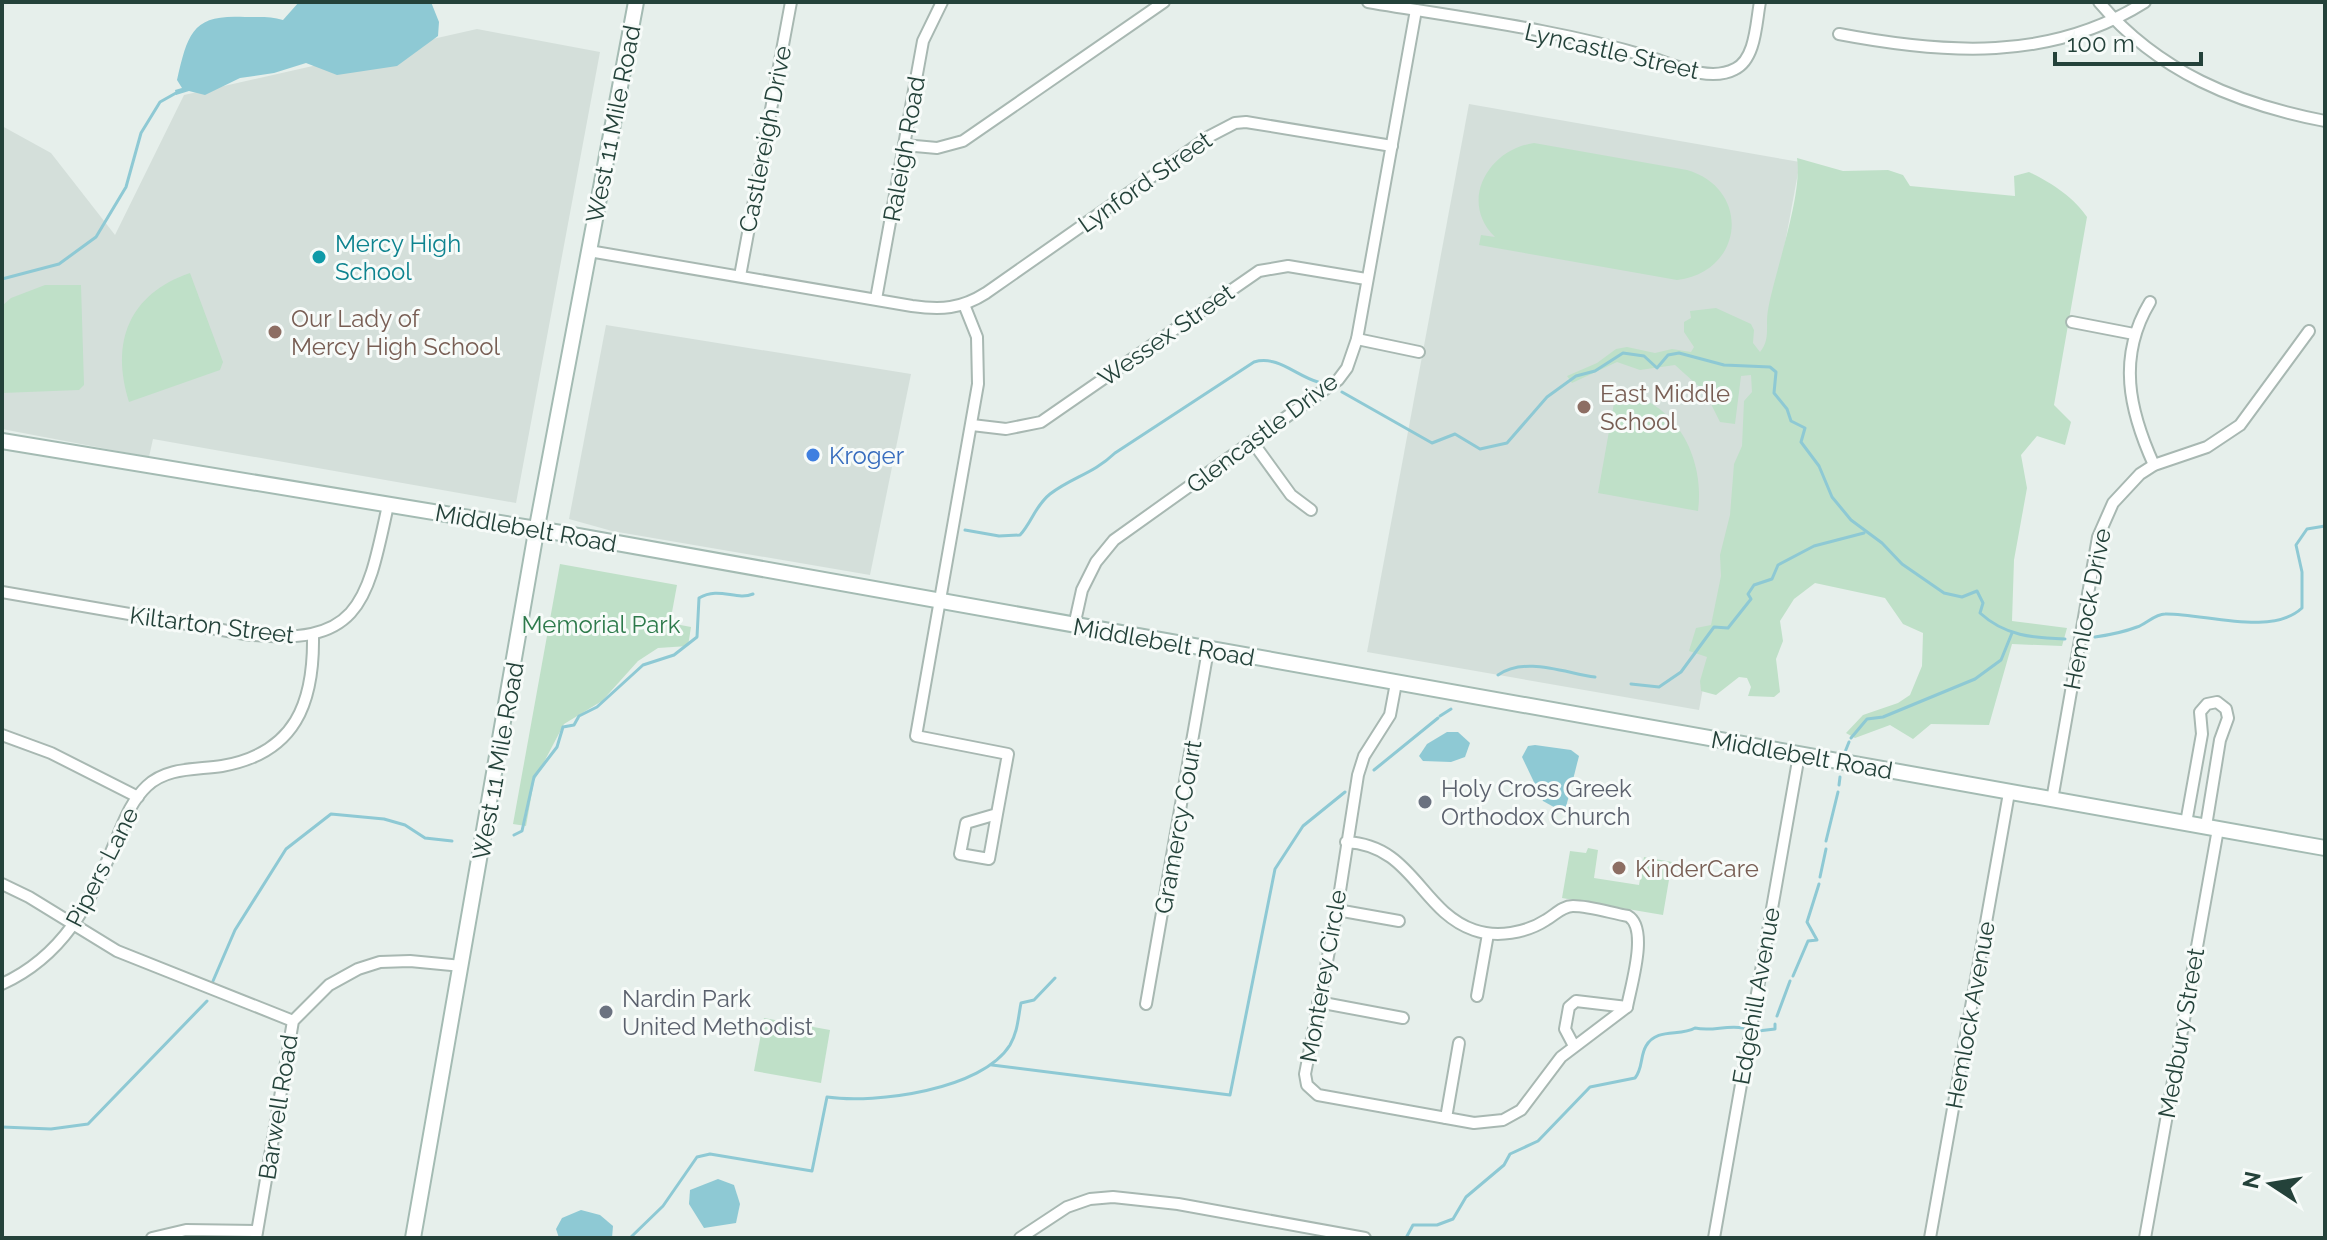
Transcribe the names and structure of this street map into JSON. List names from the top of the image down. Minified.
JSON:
{"streets":{"street":["Lyncastle Street","West 11 Mile Road","Castlereigh Drive","Raleigh Road","Lynford Street","Wessex Street","Glencastle Drive","Middlebelt Road","Hemlock Drive","Kiltarton Street","Gramercy Court","Pipers Lane","Monterey Circle","Edgehill Avenue","Hemlock Avenue","Medbury Street","Barwell Road"]},"crossings":[["Lyncastle Street","Glencastle Drive"],["West 11 Mile Road","Middlebelt Road"],["West 11 Mile Road","Barwell Road"],["Lynford Street","Glencastle Drive"],["Wessex Street","Glencastle Drive"],["Glencastle Drive","Middlebelt Road"],["Middlebelt Road","Hemlock Drive"],["Middlebelt Road","Kiltarton Street"],["Middlebelt Road","Gramercy Court"],["Middlebelt Road","Monterey Circle"],["Middlebelt Road","Edgehill Avenue"],["Middlebelt Road","Hemlock Avenue"],["Middlebelt Road","Medbury Street"],["Kiltarton Street","Pipers Lane"]],"parks":["Memorial Park"],"places":["Mercy High School","Our Lady of Mercy High School","East Middle School","Kroger","Holy Cross Greek Orthodox Church","KinderCare","Nardin Park United Methodist"],"scale_bar":"100 m","north":"left"}
